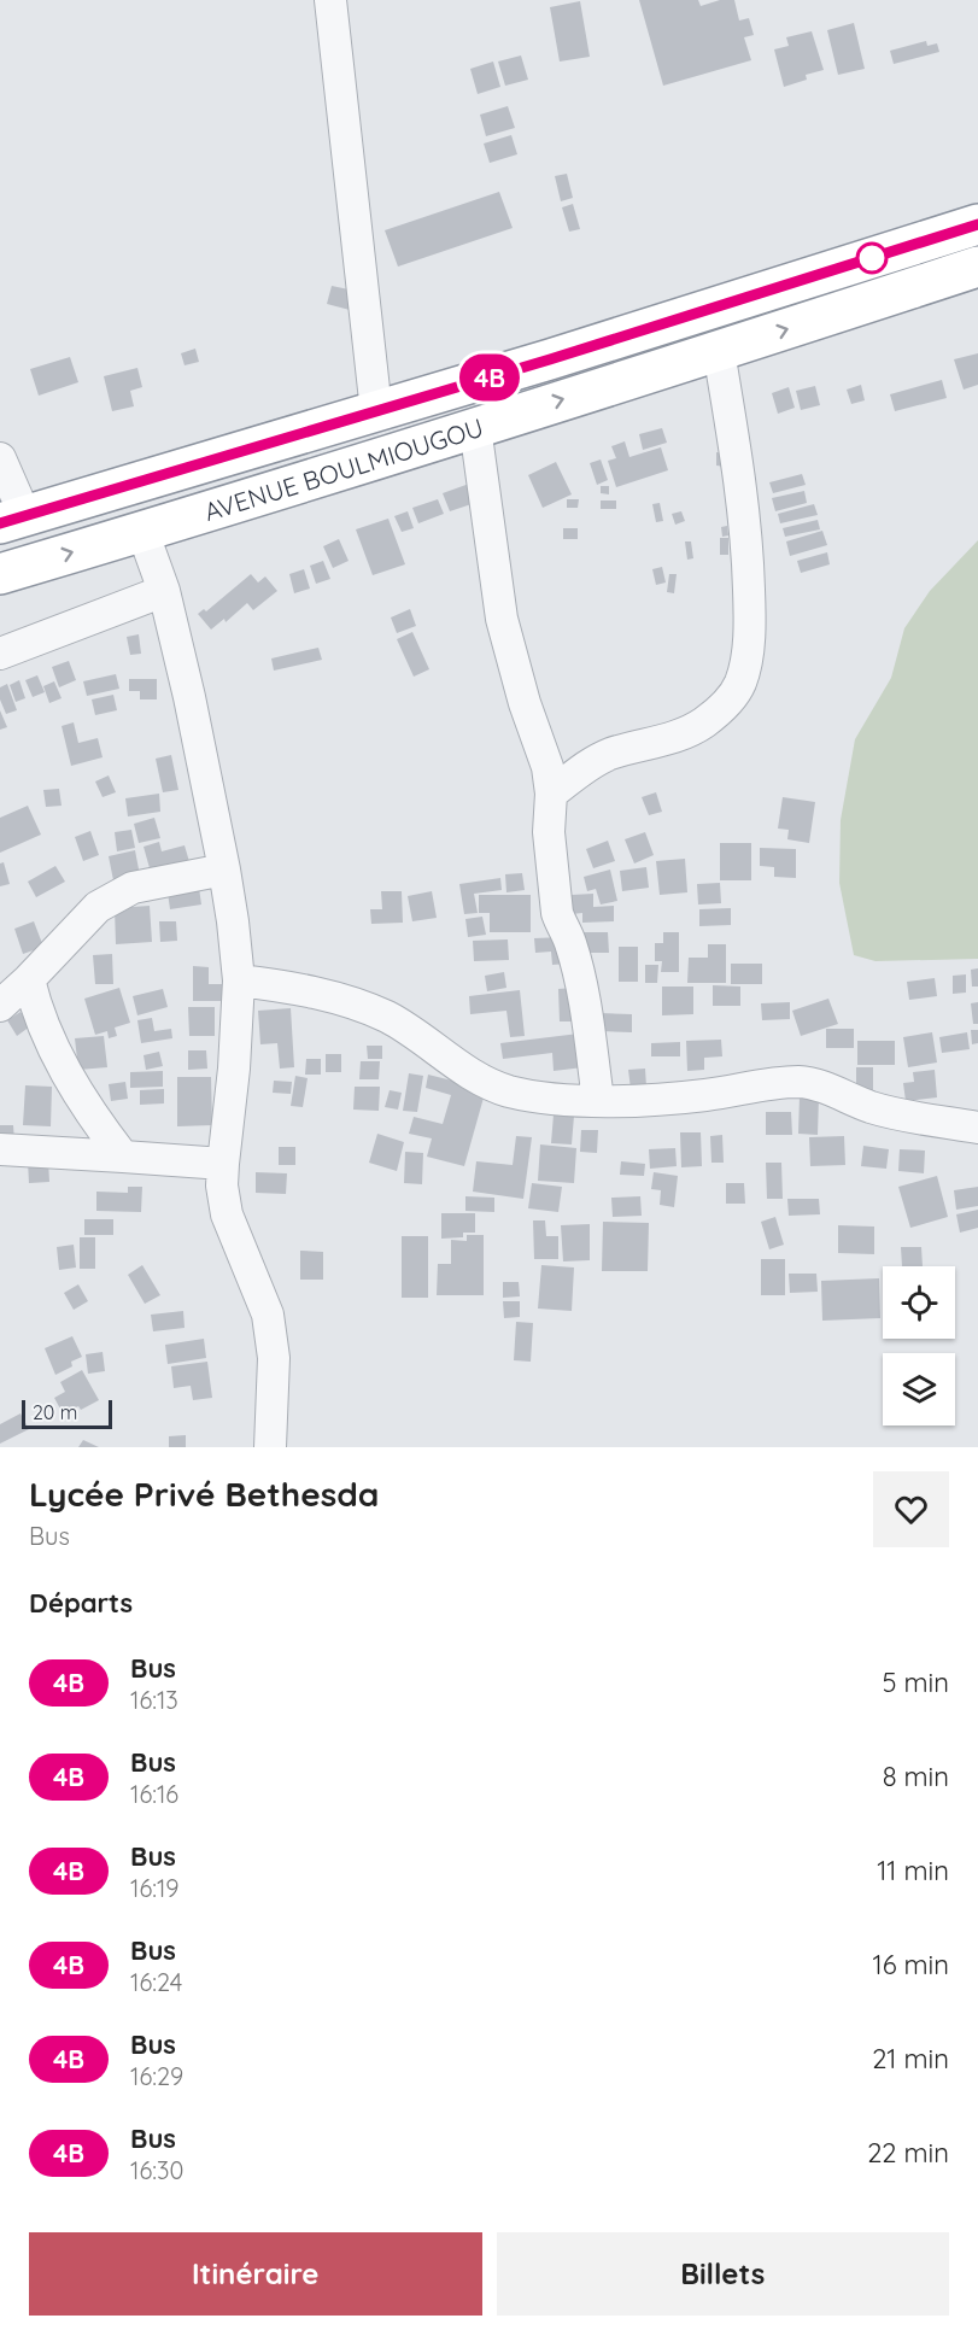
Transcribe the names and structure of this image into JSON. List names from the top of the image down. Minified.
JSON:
{"streets":{"highway":["AVENUE BOULMIOUGOU"]},"lines":["bus line 4B"],"scale_bar":"20 m","page":{"on_map":"4B","scale":"20 m","heading":[["Lycée Privé Bethesda","Bus"],"Départs"],"list":[{"mark":"4B","name":"Bus","note":"16:13","value":"5 min"},{"mark":"4B","name":"Bus","note":"16:16","value":"8 min"},{"mark":"4B","name":"Bus","note":"16:19","value":"11 min"},{"mark":"4B","name":"Bus","note":"16:24","value":"16 min"},{"mark":"4B","name":"Bus","note":"16:29","value":"21 min"},{"mark":"4B","name":"Bus","note":"16:30","value":"22 min"}],"buttons":["Itinéraire","Billets"]}}
